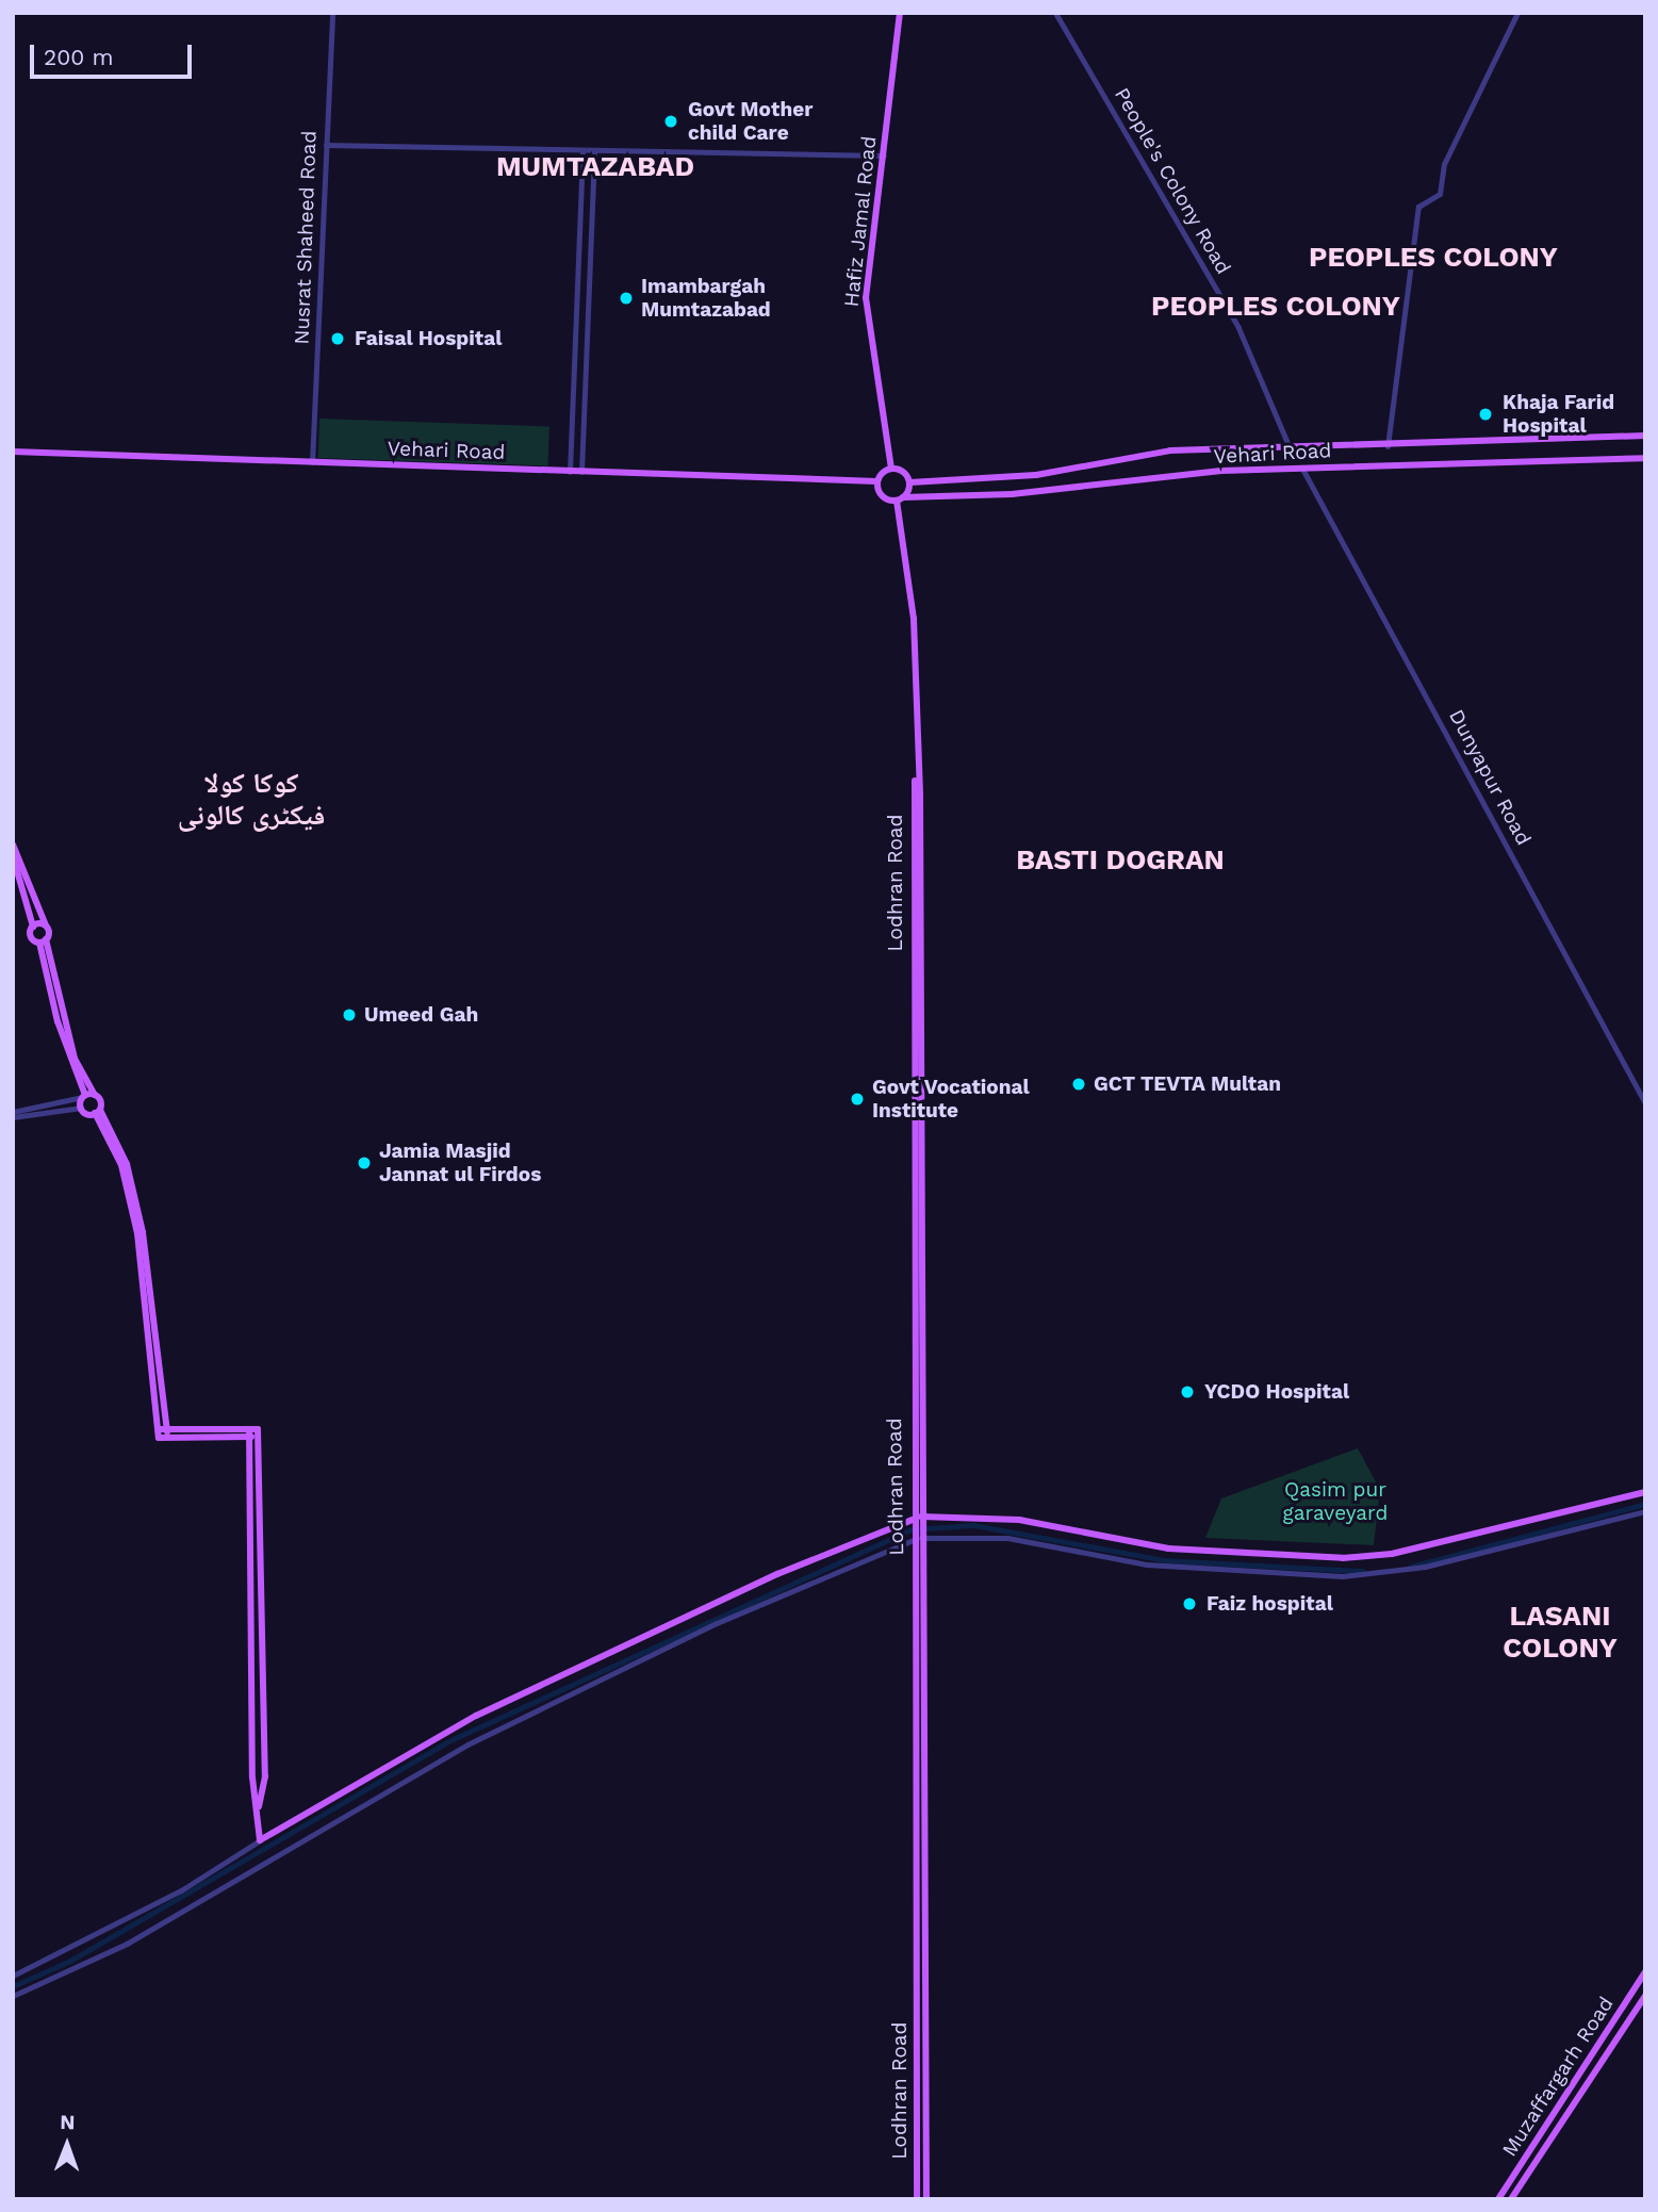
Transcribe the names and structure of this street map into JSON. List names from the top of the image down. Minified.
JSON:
{"streets":{"main road":["Hafiz Jamal Road","Vehari Road","Lodhran Road","Muzaffargarh Road"],"street":["People's Colony Road","Nusrat Shaheed Road","Dunyapur Road"]},"crossings":[["People's Colony Road","Vehari Road"],["Nusrat Shaheed Road","Vehari Road"],["Vehari Road","Dunyapur Road"],["Vehari Road","Lodhran Road"]],"districts":["MUMTAZABAD","PEOPLES COLONY","PEOPLES COLONY","کوکا کولا فیکٹری کالونی","BASTI DOGRAN","LASANI COLONY"],"parks":["Qasim pur garaveyard"],"places":["Govt Mother child Care","Imambargah Mumtazabad","Faisal Hospital","Khaja Farid Hospital","Umeed Gah","GCT TEVTA Multan","Govt Vocational Institute","Jamia Masjid Jannat ul Firdos","YCDO Hospital","Faiz hospital"],"scale_bar":"200 m","north":"top"}
